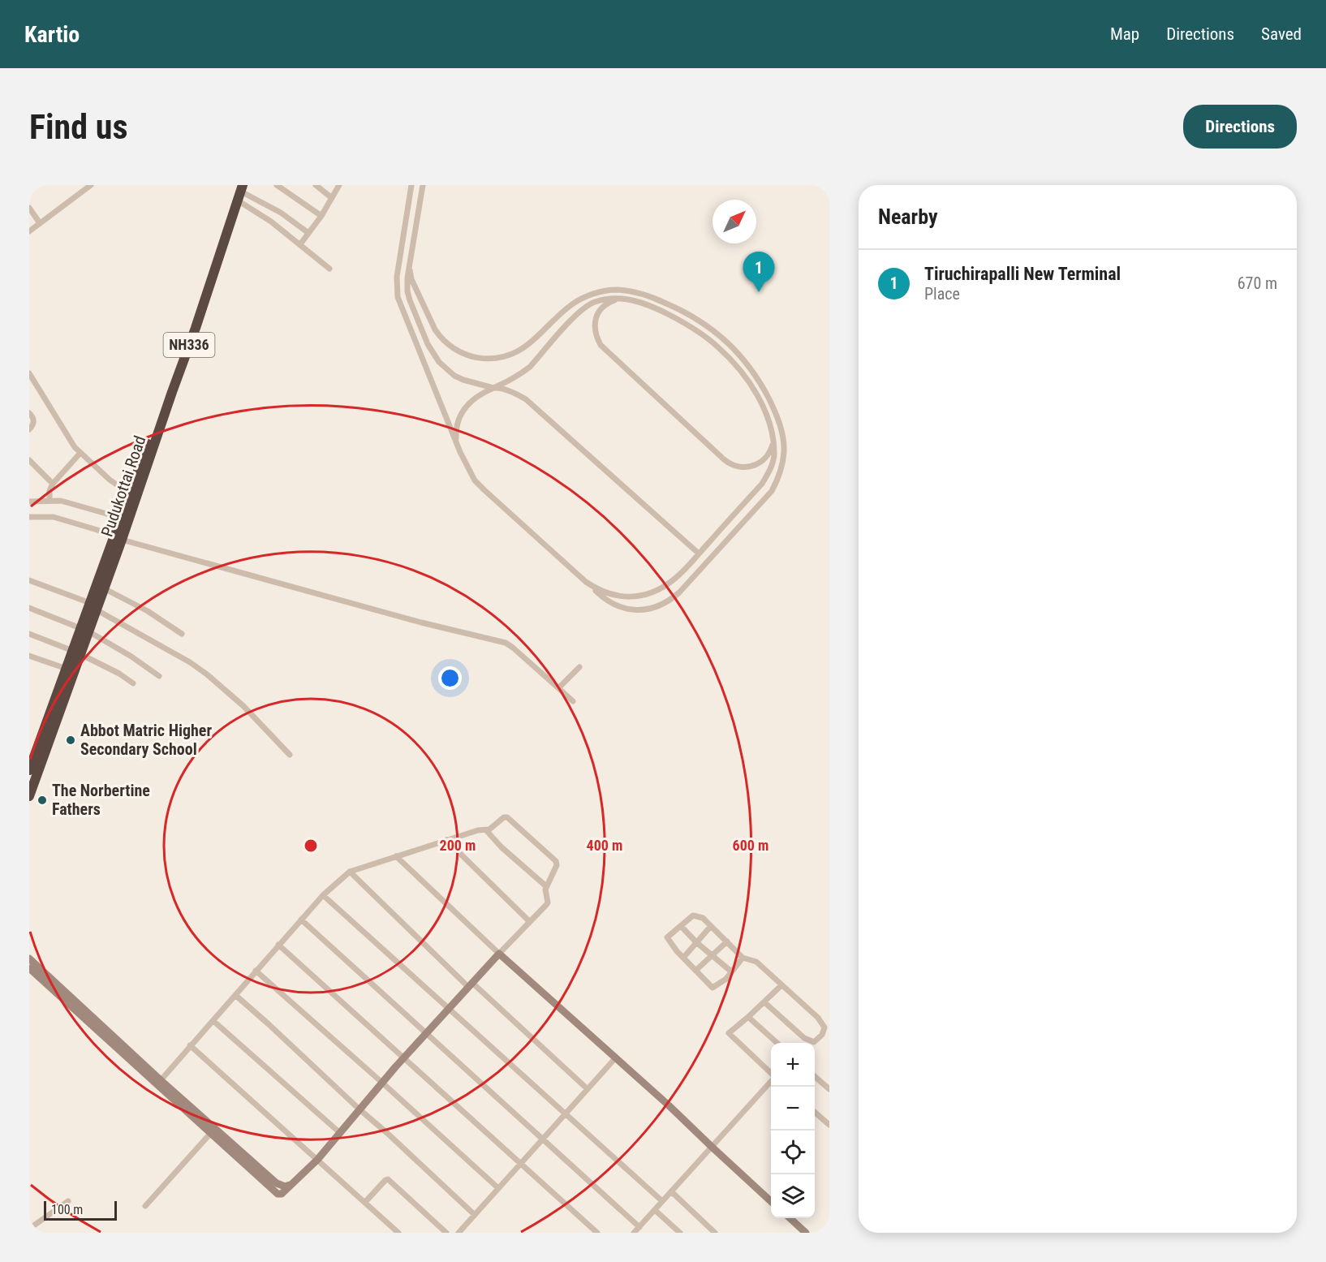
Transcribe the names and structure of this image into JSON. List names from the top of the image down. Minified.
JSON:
{"streets":{"highway":["NH336","Pudukottai Road"]},"places":["Abbot Matric Higher Secondary School","The Norbertine Fathers"],"scale_bar":"100 m","north":"top right","page":{"header":"Kartio","nav":["Map","Directions","Saved"],"buttons":"Directions","title":"Find us","heading":"Nearby","list":[{"mark":"1","name":"Tiruchirapalli New Terminal","note":"Place","value":"670 m"}],"pins":"1","map_buttons":["+","−"],"scale":"100 m"},"rings":["200 m","400 m","600 m"]}
